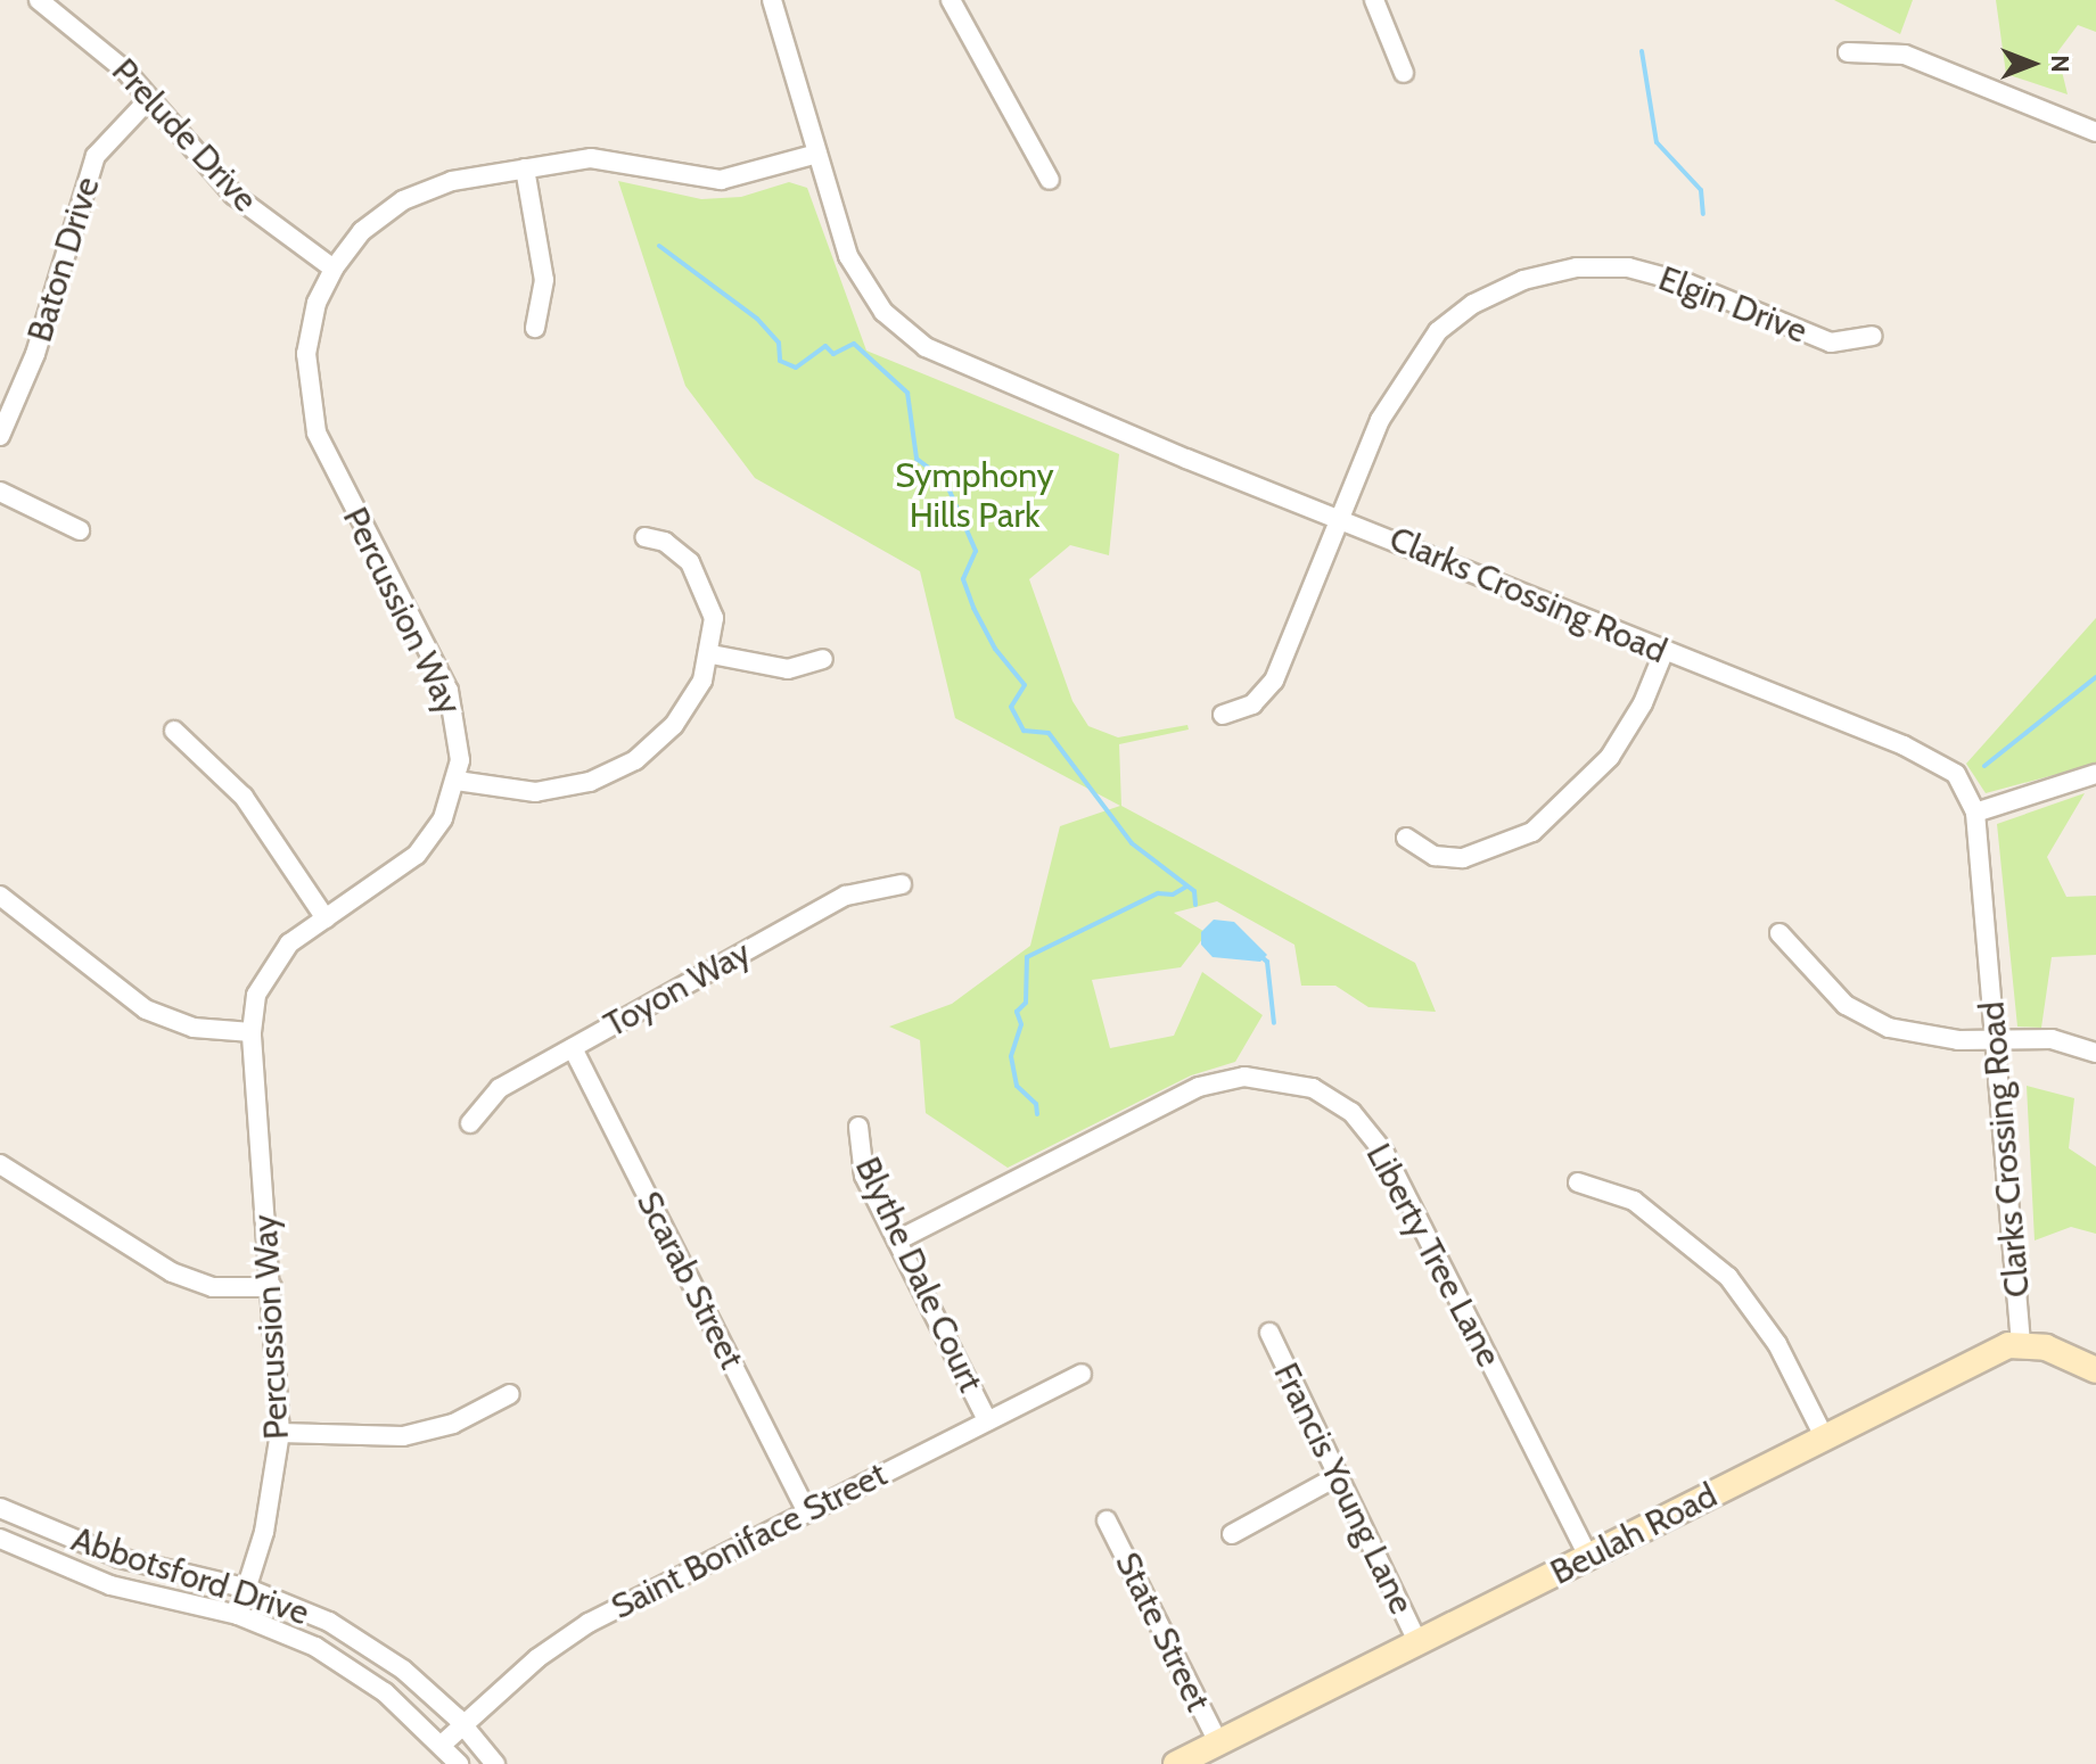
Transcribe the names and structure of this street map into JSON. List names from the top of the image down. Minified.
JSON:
{"streets":{"main road":["Beulah Road"],"street":["Prelude Drive","Baton Drive","Elgin Drive","Clarks Crossing Road","Percussion Way","Toyon Way","Liberty Tree Lane","Blythe Dale Court","Scarab Street","Francis Young Lane","Saint Boniface Street","Abbotsford Drive","State Street"]},"crossings":[["Prelude Drive","Baton Drive"],["Prelude Drive","Percussion Way"],["Elgin Drive","Clarks Crossing Road"],["Clarks Crossing Road","Percussion Way"],["Clarks Crossing Road","Beulah Road"],["Percussion Way","Abbotsford Drive"],["Toyon Way","Scarab Street"],["Liberty Tree Lane","Blythe Dale Court"],["Liberty Tree Lane","Beulah Road"],["Blythe Dale Court","Saint Boniface Street"],["Scarab Street","Saint Boniface Street"],["Francis Young Lane","Beulah Road"],["Beulah Road","State Street"],["Saint Boniface Street","Abbotsford Drive"]],"parks":["Symphony Hills Park"],"north":"right"}
